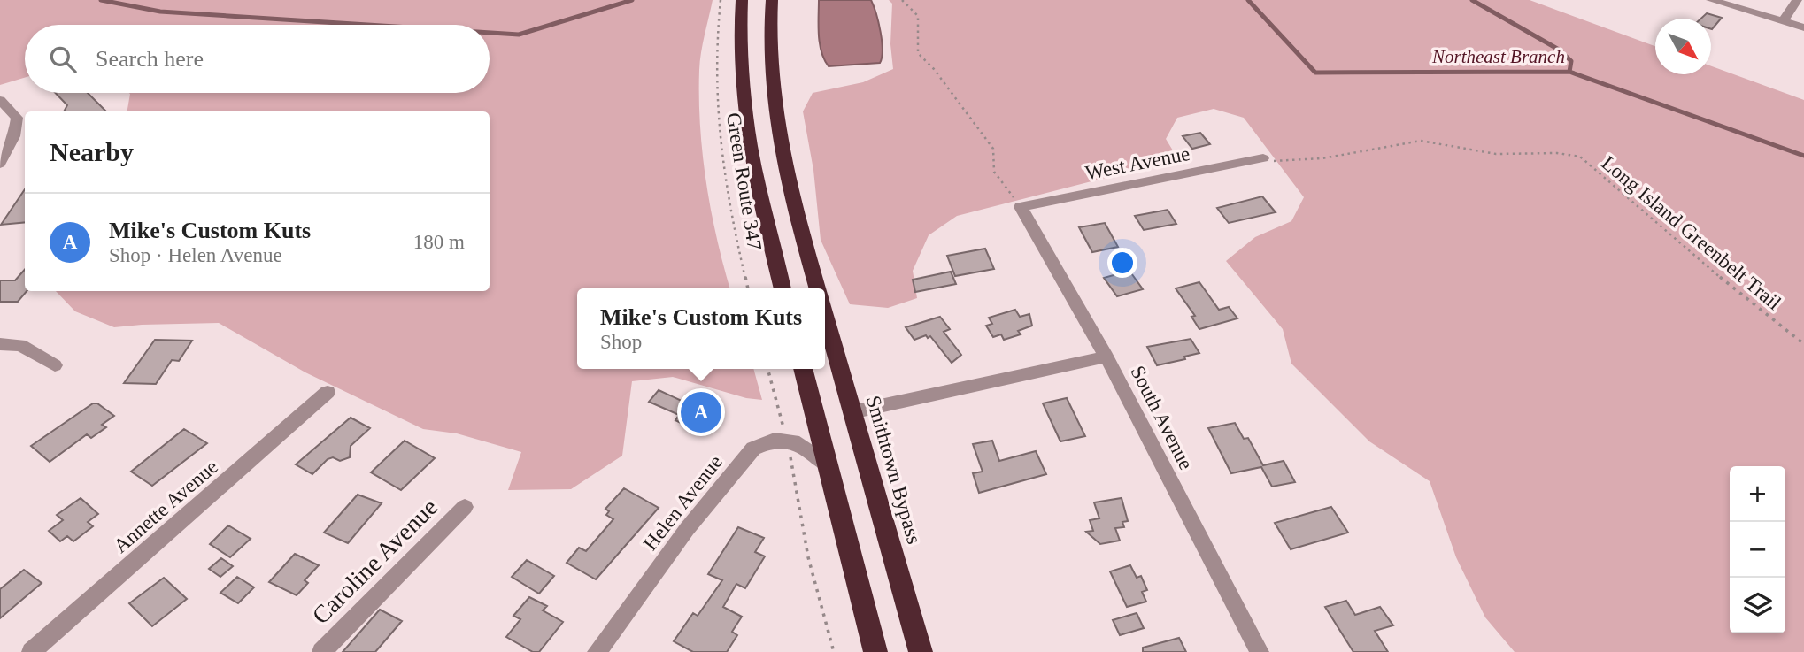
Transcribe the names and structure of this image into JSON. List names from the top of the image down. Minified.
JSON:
{"streets":{"highway":["Smithtown Bypass"],"street":["West Avenue","South Avenue","Helen Avenue","Annette Avenue","Caroline Avenue"],"path":["Green Route 347","Long Island Greenbelt Trail"]},"crossings":[["West Avenue","Long Island Greenbelt Trail"],["West Avenue","South Avenue"]],"water":["Northeast Branch"],"north":"bottom right","page":{"search":"Search here","heading":"Nearby","list":[{"mark":"A","name":"Mike's Custom Kuts","note":"Shop · Helen Avenue","value":"180 m"}],"popup":["Mike's Custom Kuts","Shop"],"pins":"A","map_buttons":["+","−"]}}
